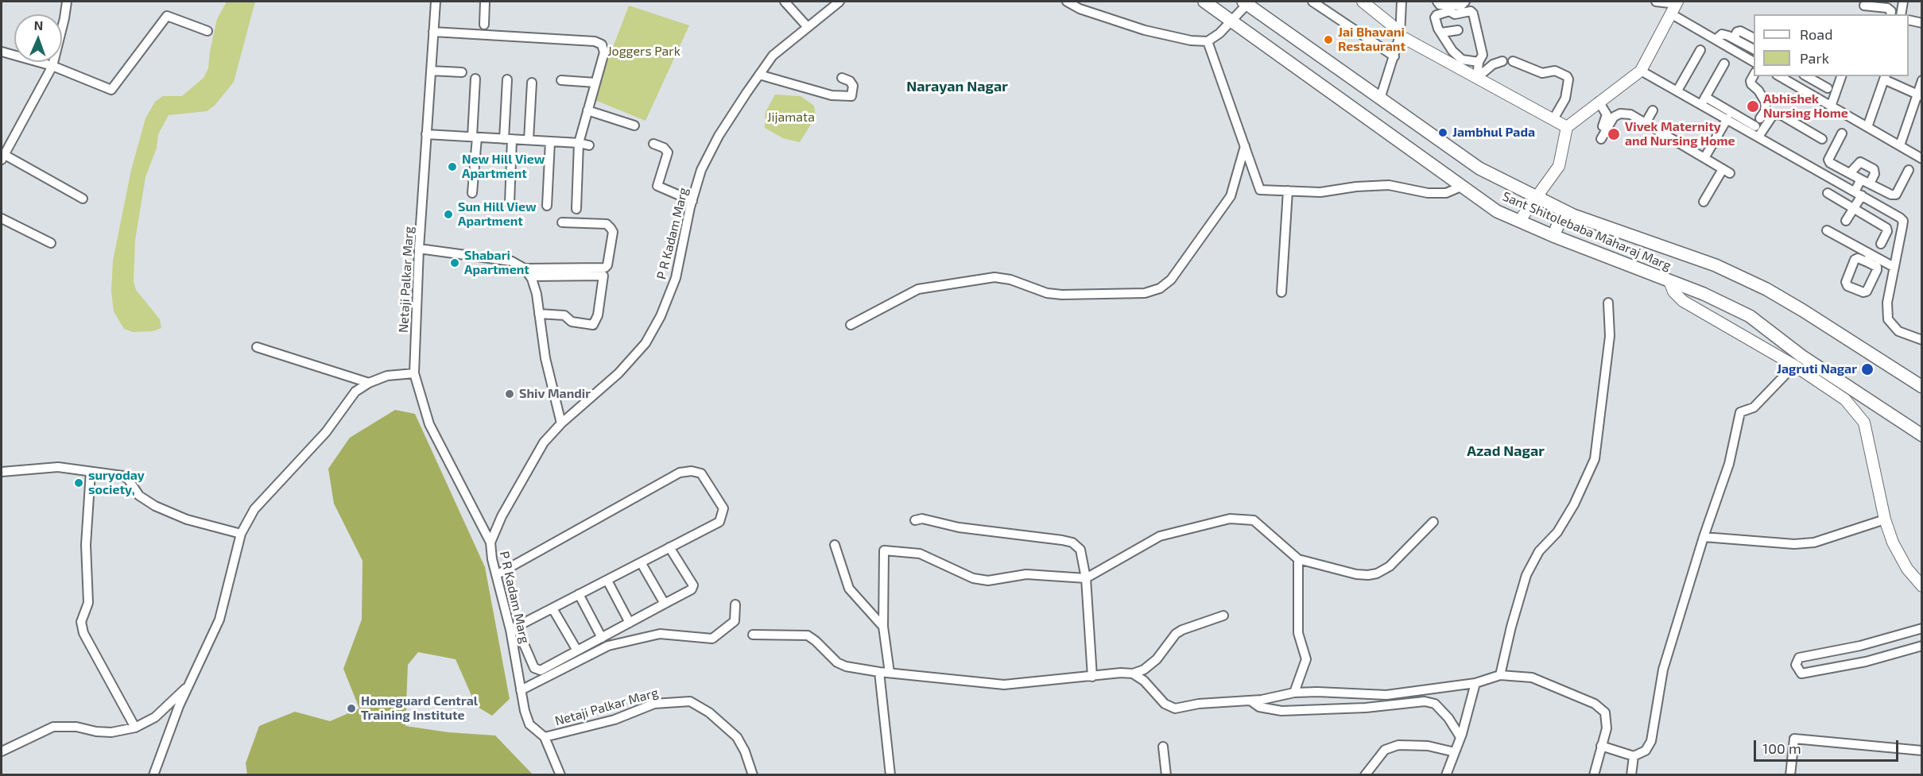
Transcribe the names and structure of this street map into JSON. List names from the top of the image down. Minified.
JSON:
{"streets":{"main road":["Sant Shitolebaba Maharaj Marg"],"street":["P R Kadam Marg","Netaji Palkar Marg"]},"crossings":[["P R Kadam Marg","Netaji Palkar Marg"]],"districts":["Narayan Nagar","Azad Nagar"],"parks":["Joggers Park","Jijamata"],"places":["Jai Bhavani Restaurant","Abhishek Nursing Home","Jambhul Pada","Vivek Maternity and Nursing Home","New Hill View Apartment","Sun Hill View Apartment","Shabari Apartment","Jagruti Nagar","Shiv Mandir","suryoday society,","Homeguard Central Training Institute"],"legend":["Road","Park"],"scale_bar":"100 m","north":"top"}
